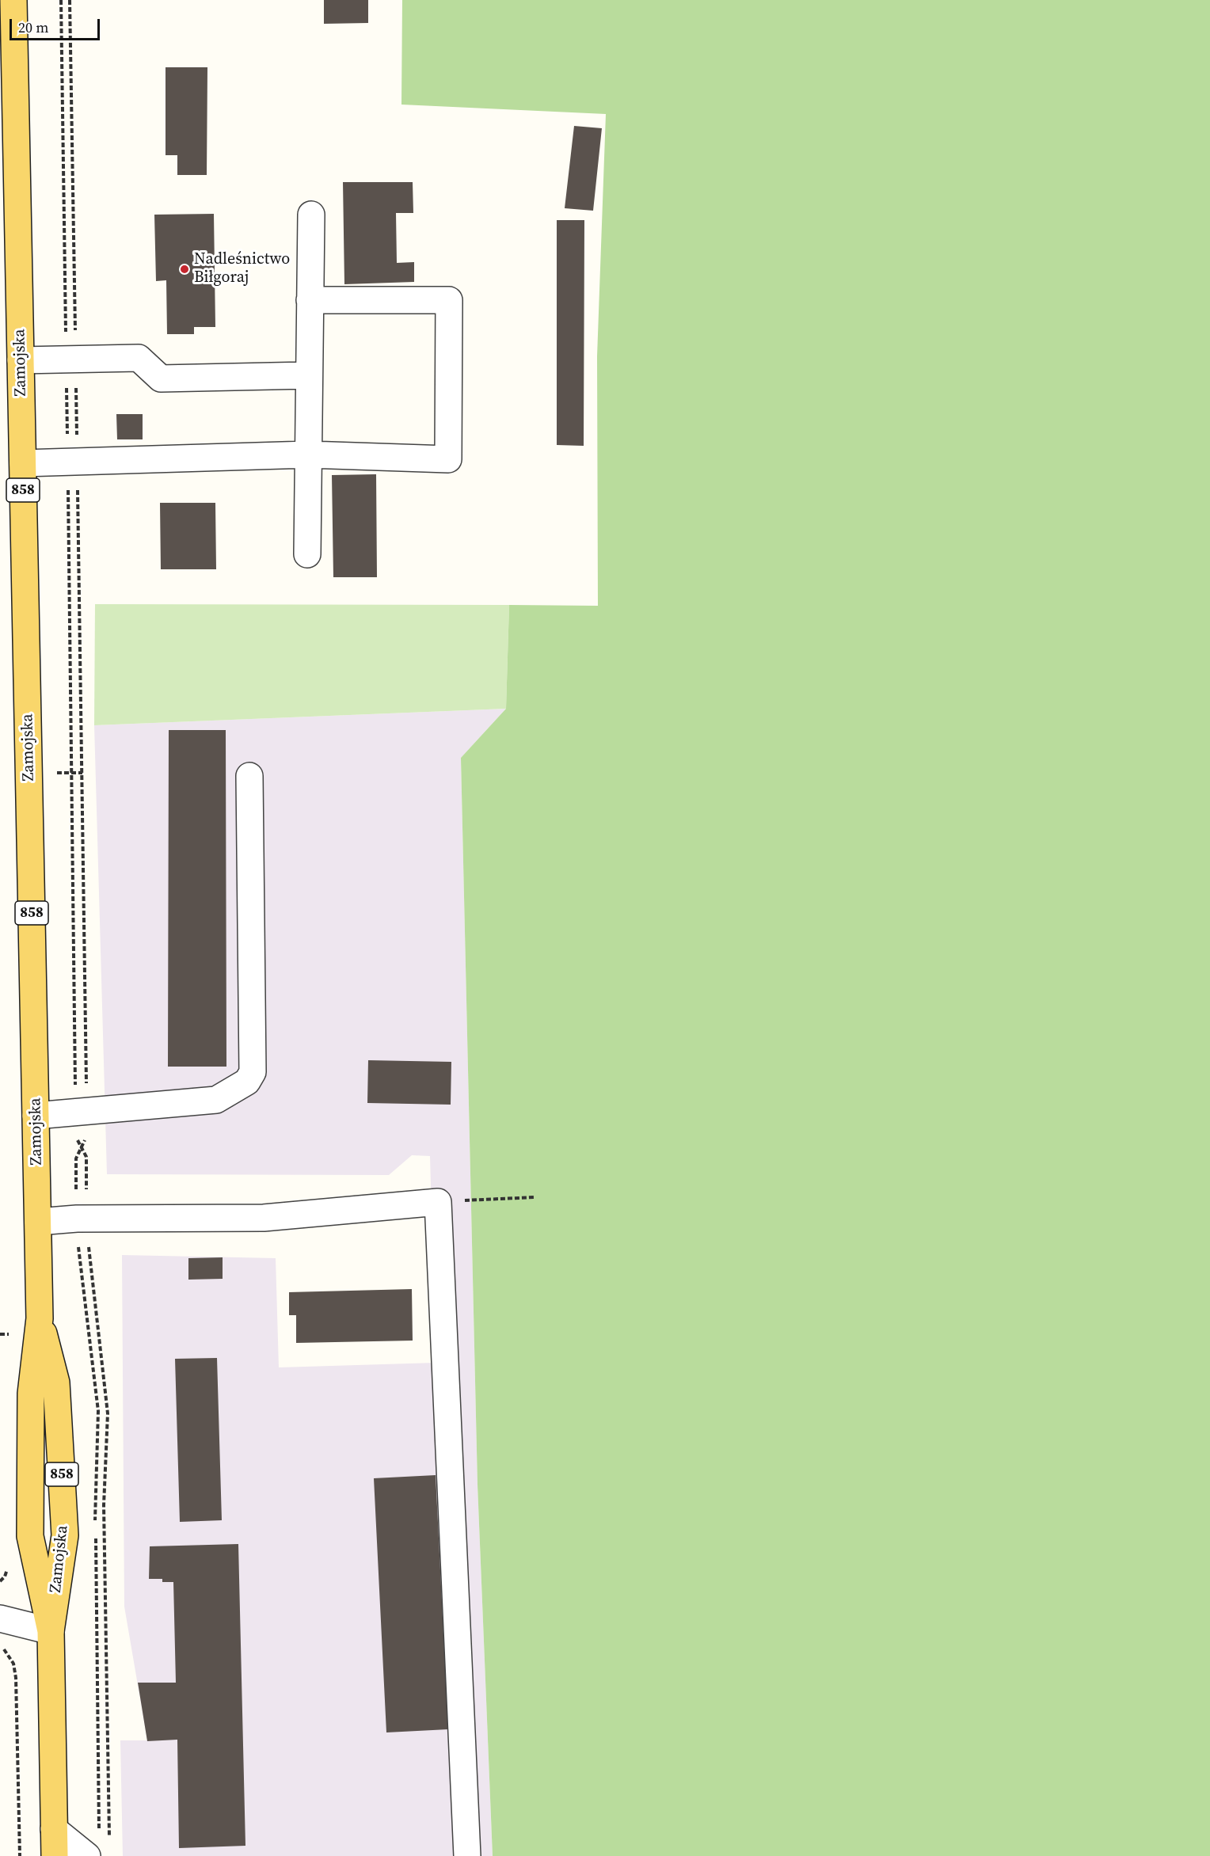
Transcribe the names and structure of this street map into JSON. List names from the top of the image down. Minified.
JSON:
{"streets":{"main road":["Zamojska","858"]},"crossings":[["Zamojska","858"]],"places":["Nadleśnictwo Biłgoraj"],"scale_bar":"20 m"}
